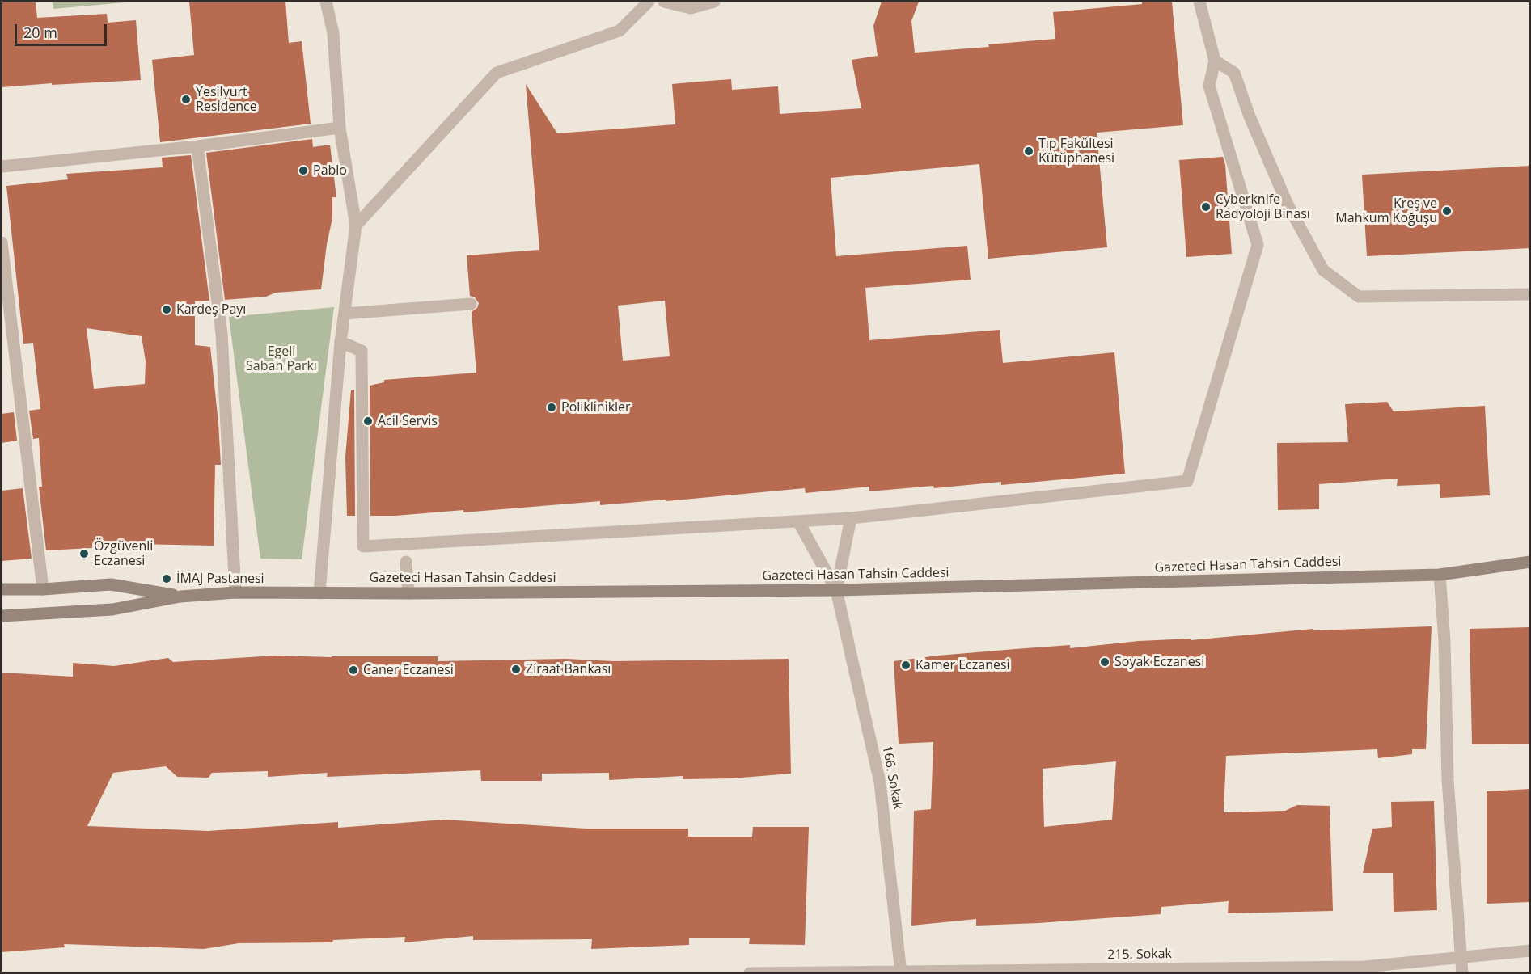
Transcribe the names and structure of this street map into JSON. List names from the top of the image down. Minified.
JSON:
{"streets":{"main road":["Gazeteci Hasan Tahsin Caddesi"],"street":["166. Sokak","215. Sokak"]},"crossings":[["Gazeteci Hasan Tahsin Caddesi","166. Sokak"],["166. Sokak","215. Sokak"]],"parks":["Egeli Sabah Parkı"],"places":["Yesilyurt Residence","Tıp Fakültesi Kütüphanesi","Pablo","Cyberknife Radyoloji Binası","Kreş ve Mahkum Koğuşu","Kardeş Payı","Poliklinikler","Acil Servis","Özgüvenli Eczanesi","İMAJ Pastanesi","Soyak Eczanesi","Kamer Eczanesi","Ziraat Bankası","Caner Eczanesi"],"scale_bar":"20 m"}
